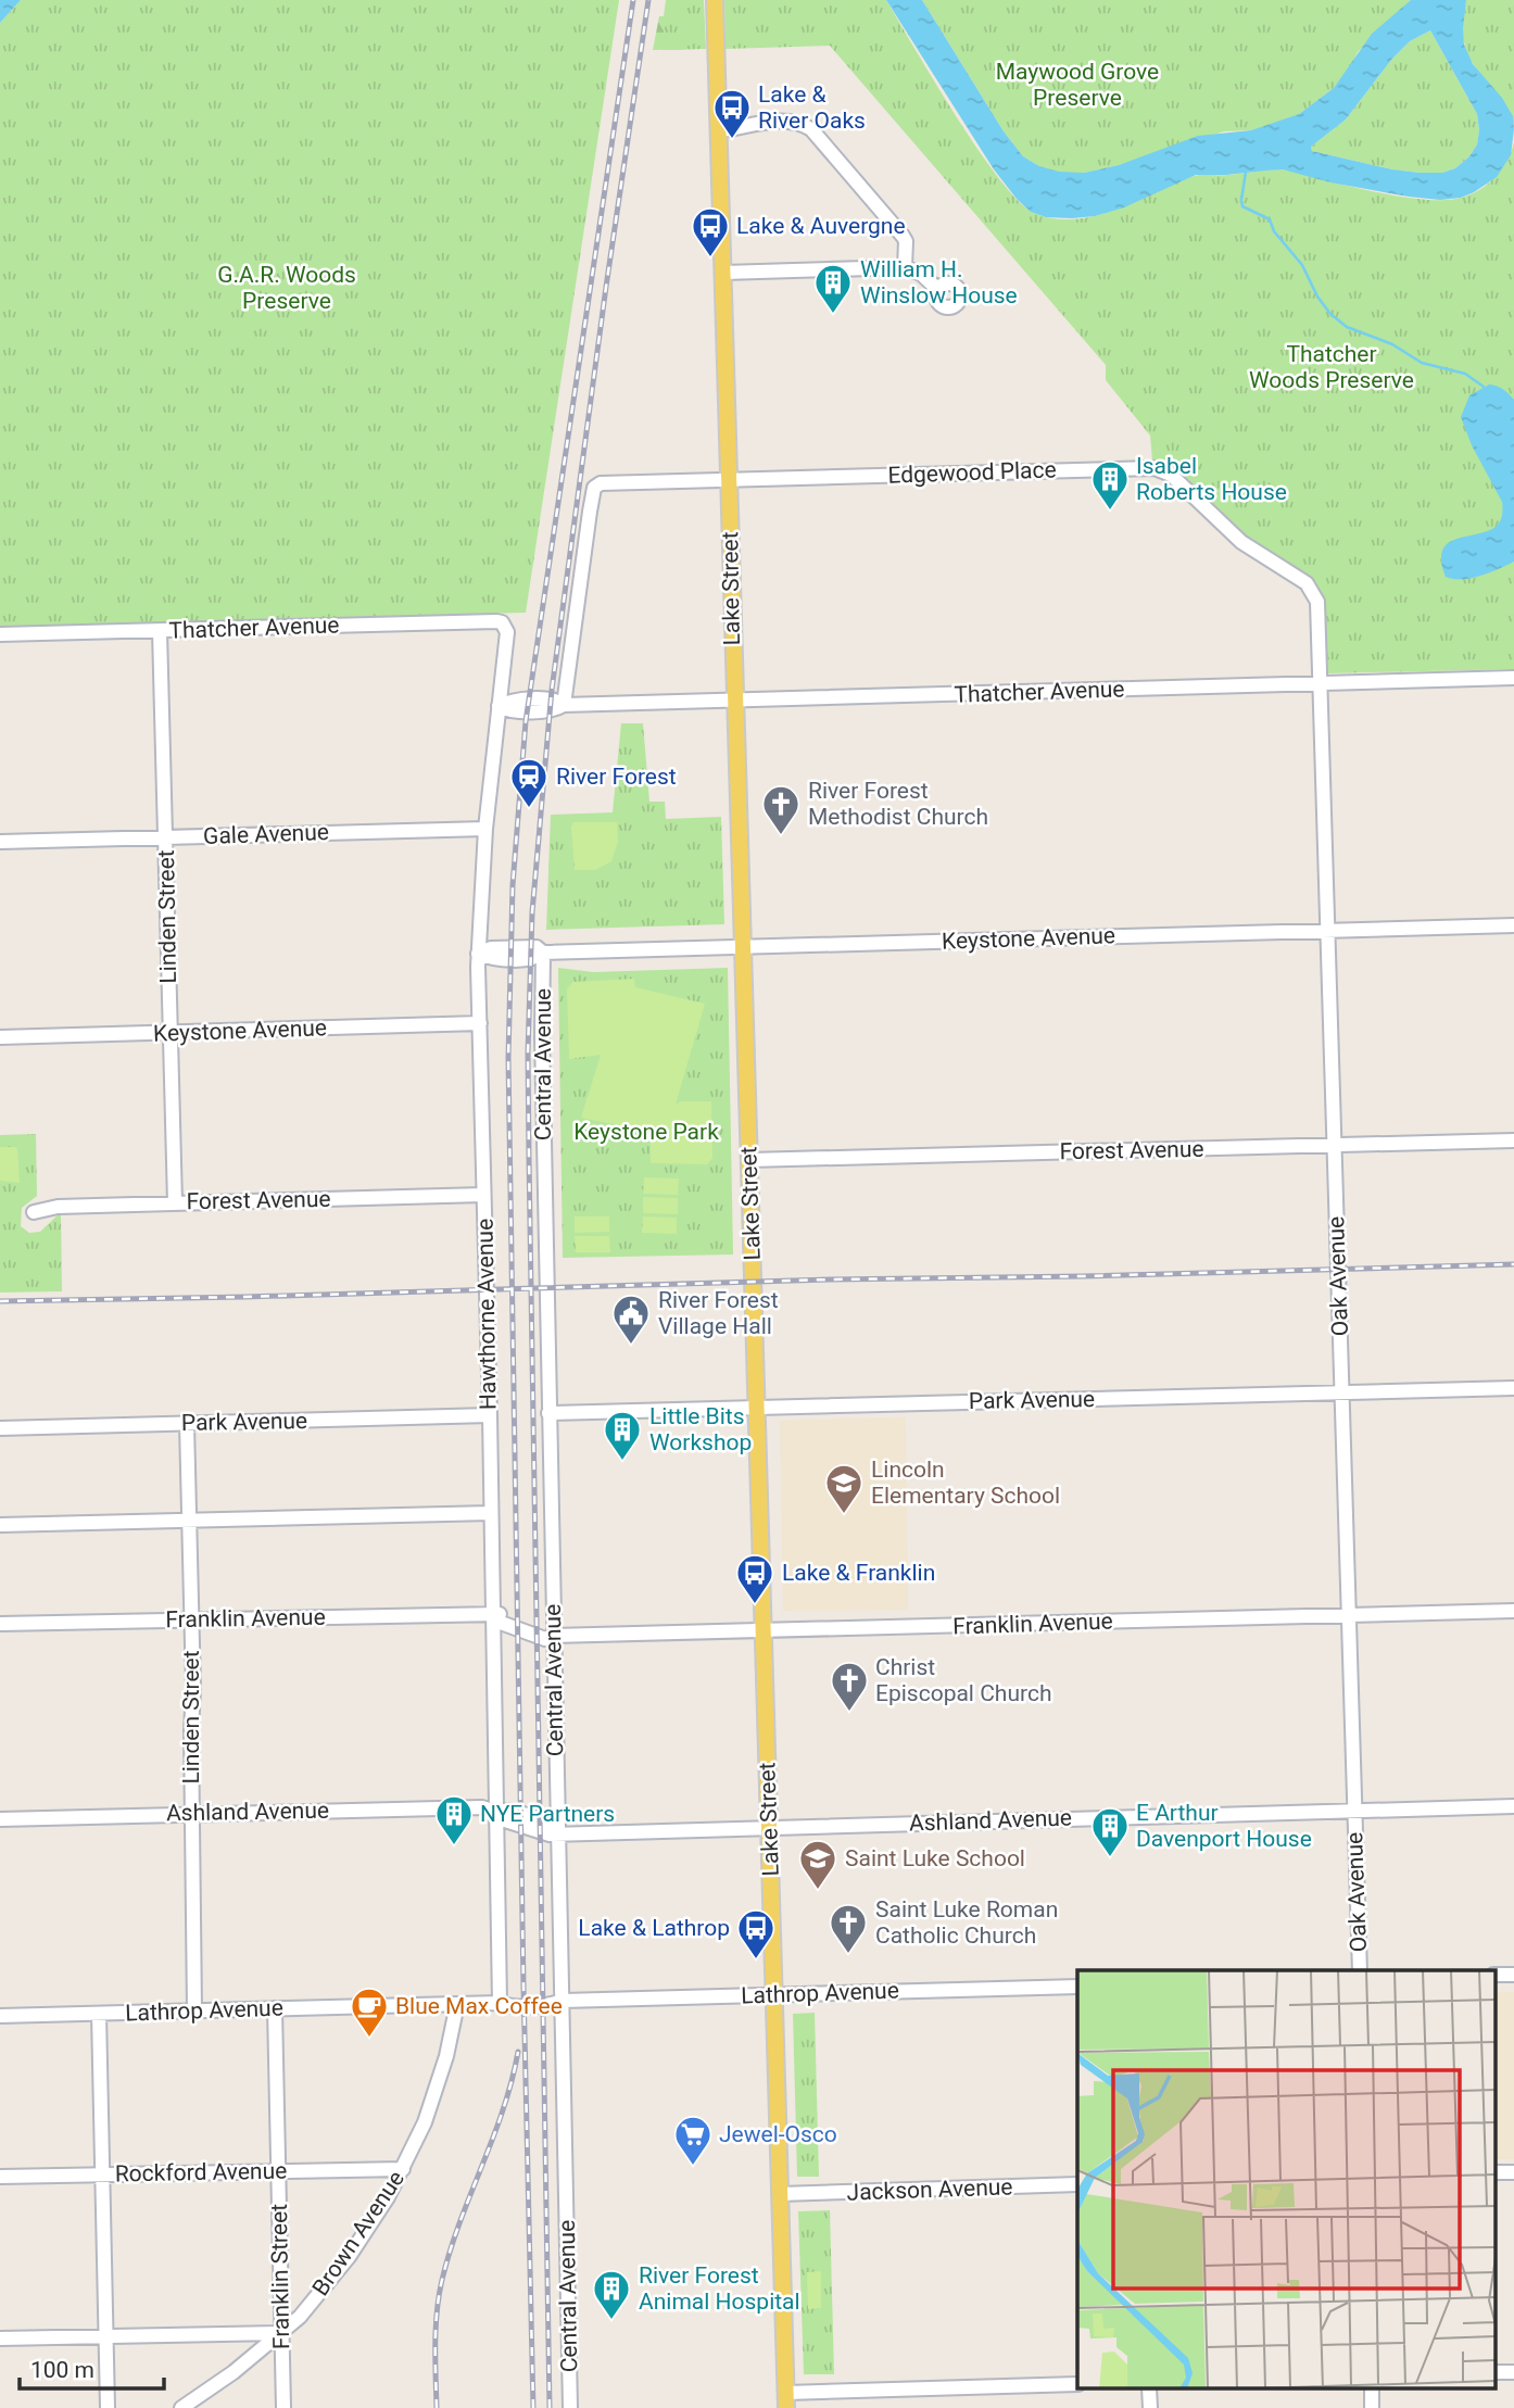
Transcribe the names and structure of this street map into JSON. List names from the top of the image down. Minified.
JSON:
{"streets":{"main road":["Lake Street"],"street":["Edgewood Place","Thatcher Avenue","Gale Avenue","Linden Street","Keystone Avenue","Central Avenue","Forest Avenue","Oak Avenue","Hawthorne Avenue","Park Avenue","Franklin Avenue","Ashland Avenue","Lathrop Avenue","Rockford Avenue","Jackson Avenue","Brown Avenue","Franklin Street"]},"crossings":[["Edgewood Place","Lake Street"],["Edgewood Place","Thatcher Avenue"],["Edgewood Place","Oak Avenue"],["Lake Street","Thatcher Avenue"],["Lake Street","Keystone Avenue"],["Lake Street","Forest Avenue"],["Lake Street","Park Avenue"],["Lake Street","Franklin Avenue"],["Lake Street","Ashland Avenue"],["Lake Street","Lathrop Avenue"],["Lake Street","Jackson Avenue"],["Thatcher Avenue","Linden Street"],["Thatcher Avenue","Oak Avenue"],["Thatcher Avenue","Hawthorne Avenue"],["Gale Avenue","Linden Street"],["Gale Avenue","Hawthorne Avenue"],["Linden Street","Keystone Avenue"],["Linden Street","Forest Avenue"],["Linden Street","Park Avenue"],["Linden Street","Franklin Avenue"],["Linden Street","Ashland Avenue"],["Linden Street","Lathrop Avenue"],["Keystone Avenue","Central Avenue"],["Keystone Avenue","Oak Avenue"],["Keystone Avenue","Hawthorne Avenue"],["Central Avenue","Park Avenue"],["Central Avenue","Franklin Avenue"],["Central Avenue","Ashland Avenue"],["Central Avenue","Lathrop Avenue"],["Forest Avenue","Oak Avenue"],["Forest Avenue","Hawthorne Avenue"],["Oak Avenue","Park Avenue"],["Oak Avenue","Franklin Avenue"],["Oak Avenue","Ashland Avenue"],["Hawthorne Avenue","Park Avenue"],["Hawthorne Avenue","Franklin Avenue"],["Hawthorne Avenue","Ashland Avenue"],["Hawthorne Avenue","Lathrop Avenue"],["Lathrop Avenue","Brown Avenue"],["Lathrop Avenue","Franklin Street"],["Rockford Avenue","Brown Avenue"],["Rockford Avenue","Franklin Street"],["Brown Avenue","Franklin Street"]],"parks":["Maywood Grove Preserve","G.A.R. Woods Preserve","Thatcher Woods Preserve","Keystone Park"],"places":{"bus stop":["Lake & River Oaks","Lake & Auvergne","Lake & Franklin","Lake & Lathrop"],"building":["William H. Winslow House","Isabel Roberts House","Little Bits Workshop","NYE Partners","E Arthur Davenport House","River Forest Animal Hospital"],"station":["River Forest"],"church":["River Forest Methodist Church","Christ Episcopal Church","Saint Luke Roman Catholic Church"],"public building":["River Forest Village Hall"],"school or university":["Lincoln Elementary School","Saint Luke School"],"cafe":["Blue Max Coffee"],"supermarket":["Jewel-Osco"]},"scale_bar":"100 m"}
